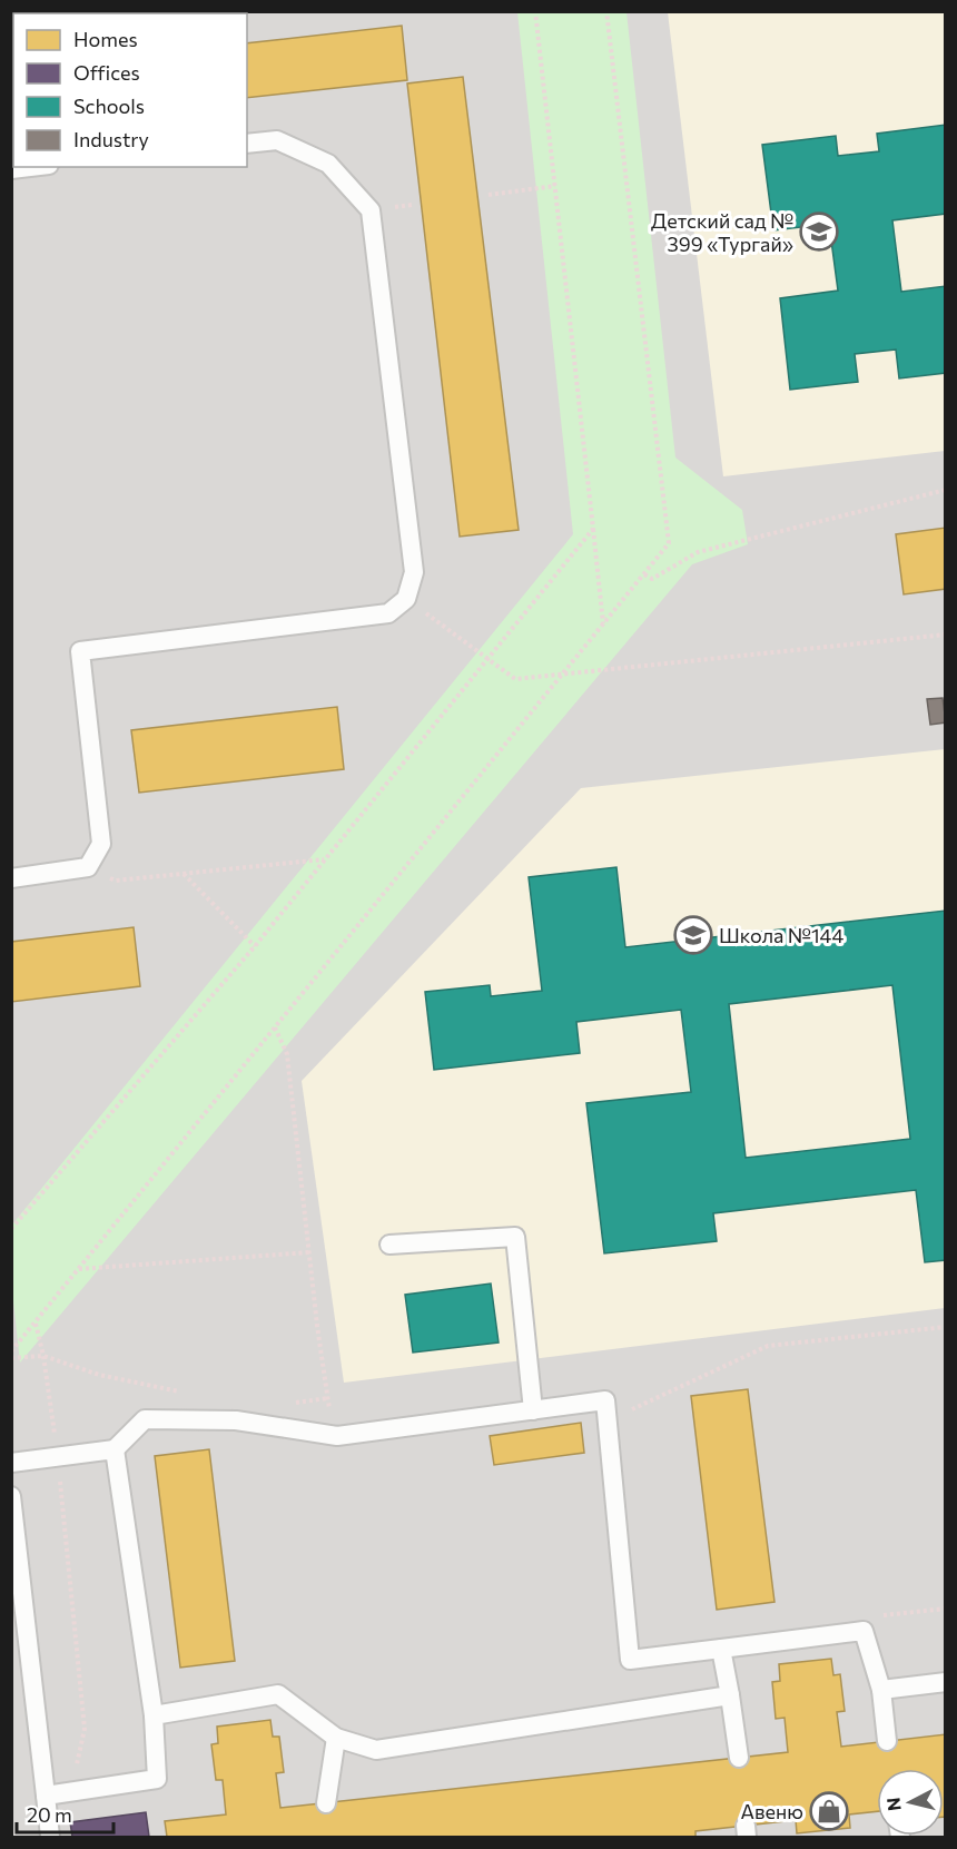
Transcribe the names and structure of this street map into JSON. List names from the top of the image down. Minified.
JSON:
{"places":{"school or university":["Детский сад № 399 «Тургай»","Школа №144"],"shop":["Авеню"]},"legend":["Homes","Offices","Schools","Industry"],"scale_bar":"20 m","north":"left"}
